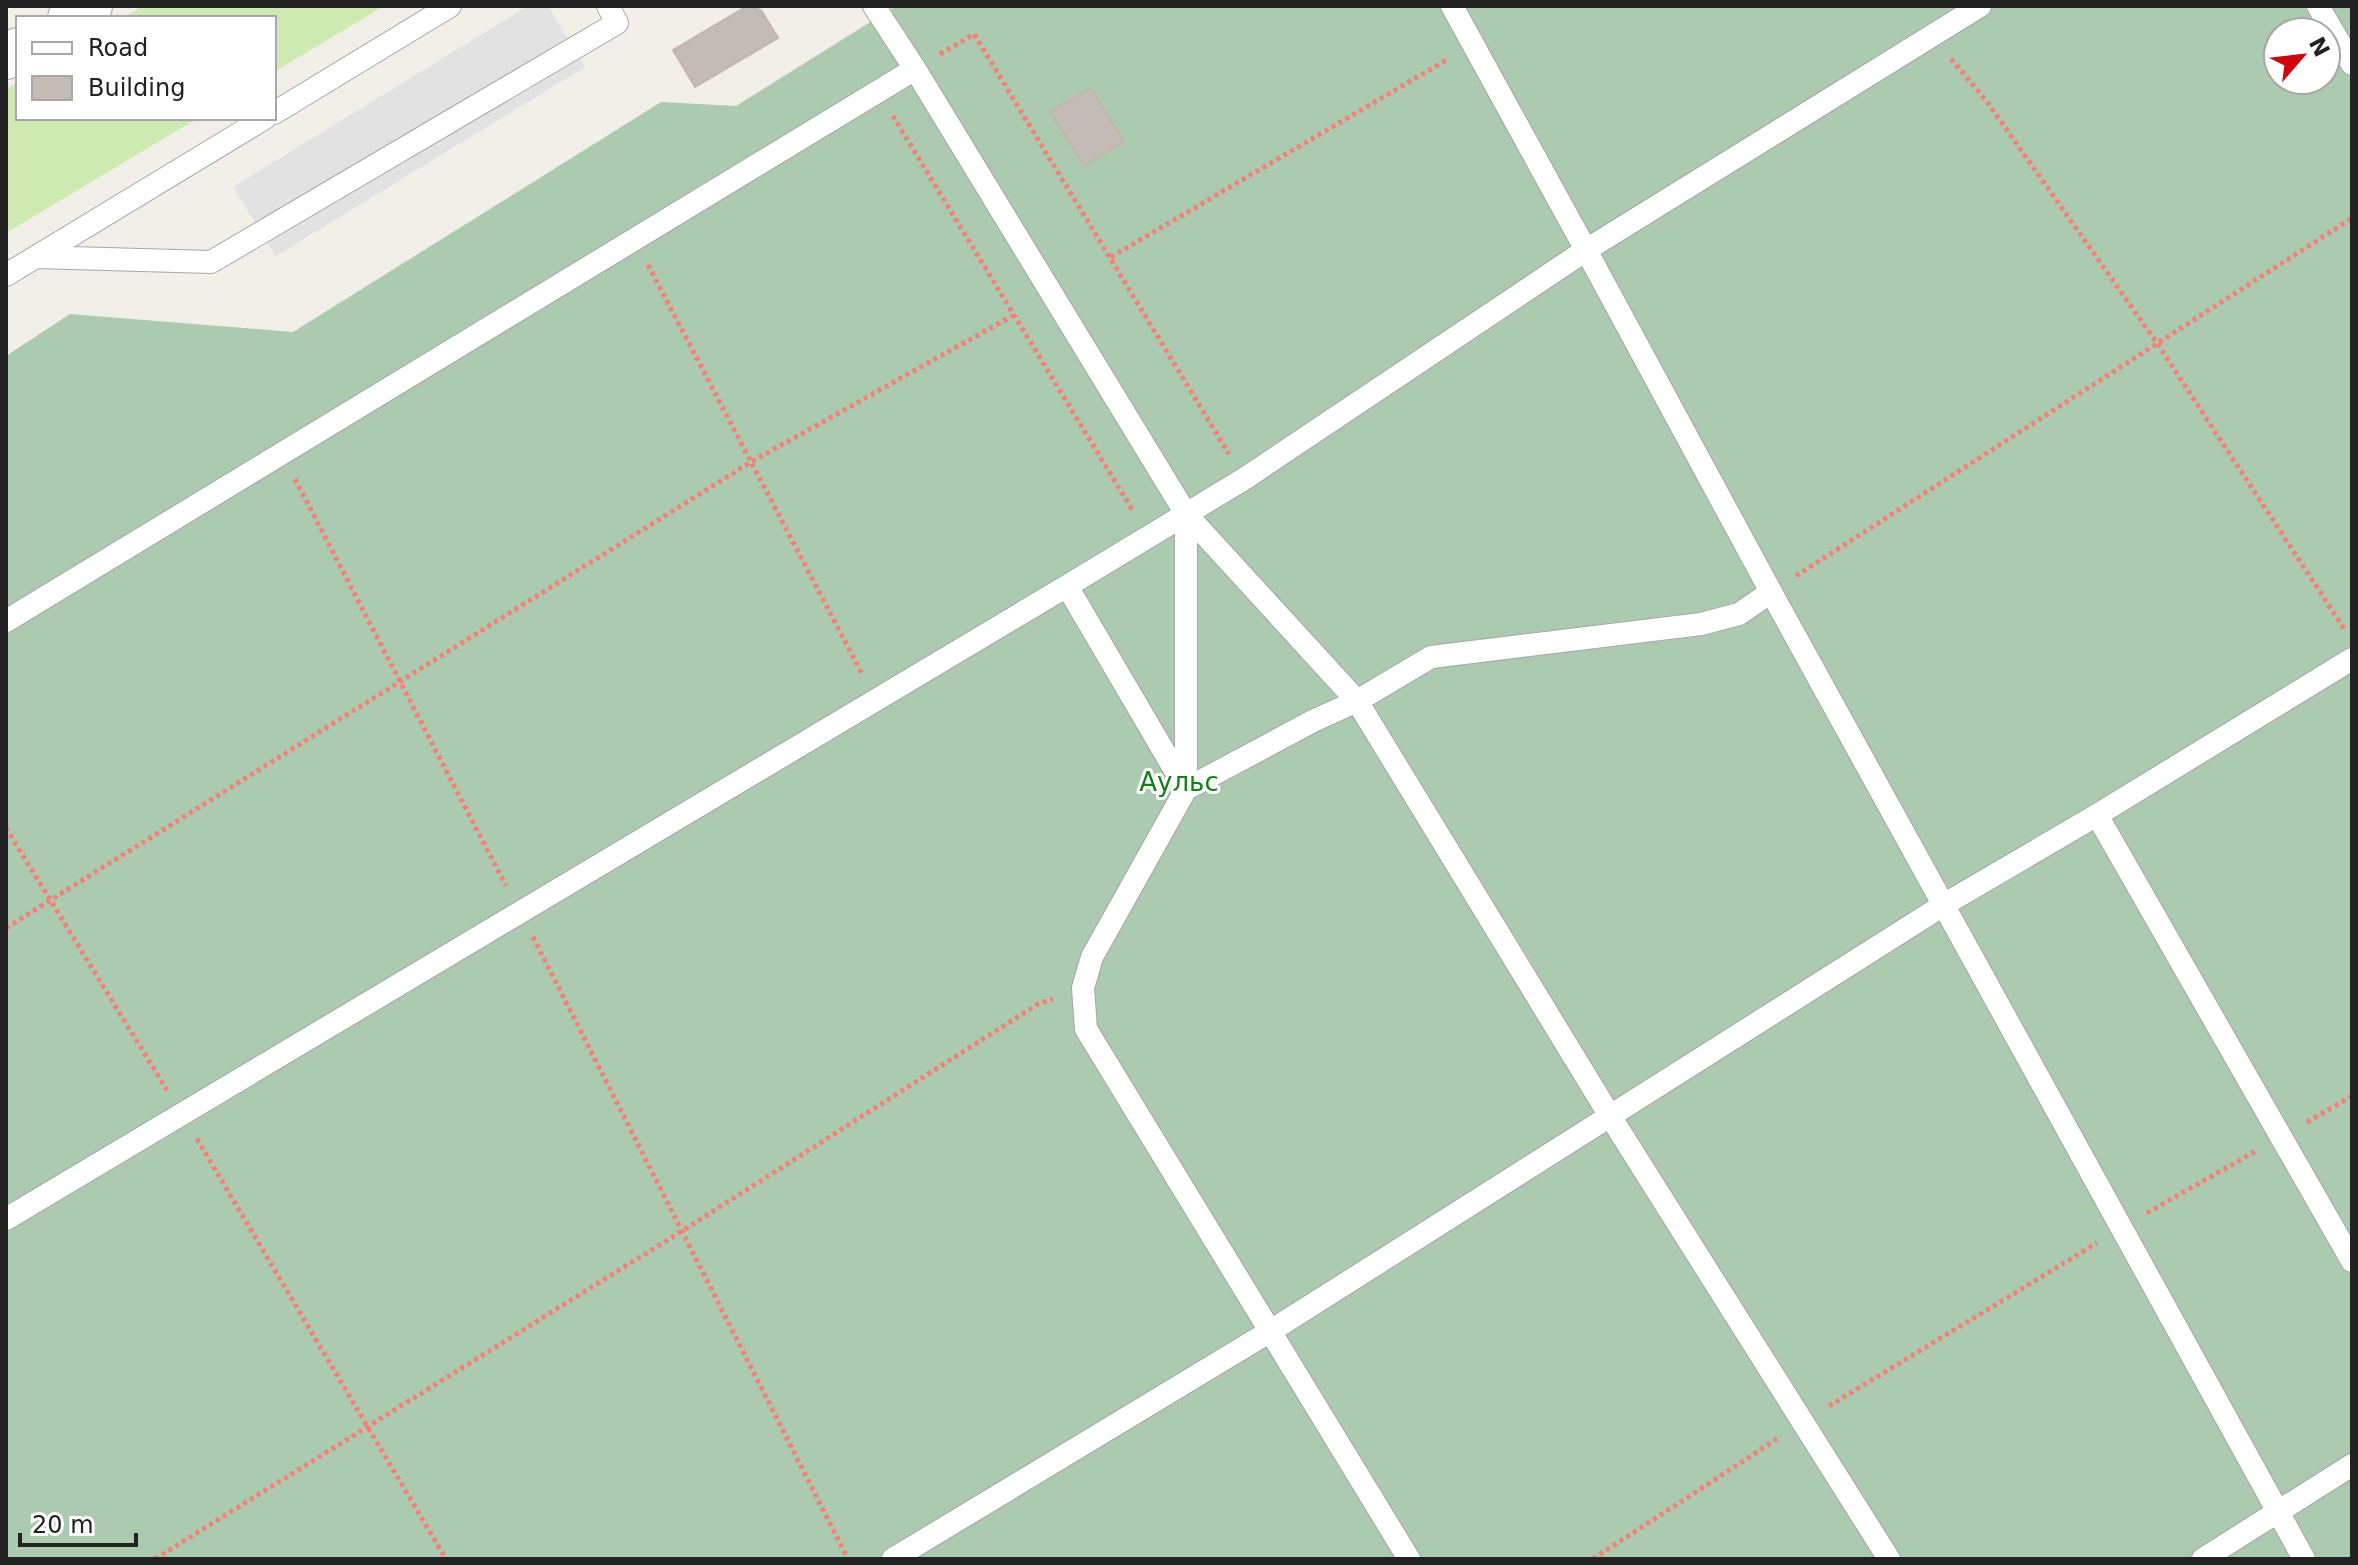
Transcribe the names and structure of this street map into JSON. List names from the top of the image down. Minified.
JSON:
{"parks":["Аульс"],"legend":["Road","Building"],"scale_bar":"20 m","north":"top right"}
